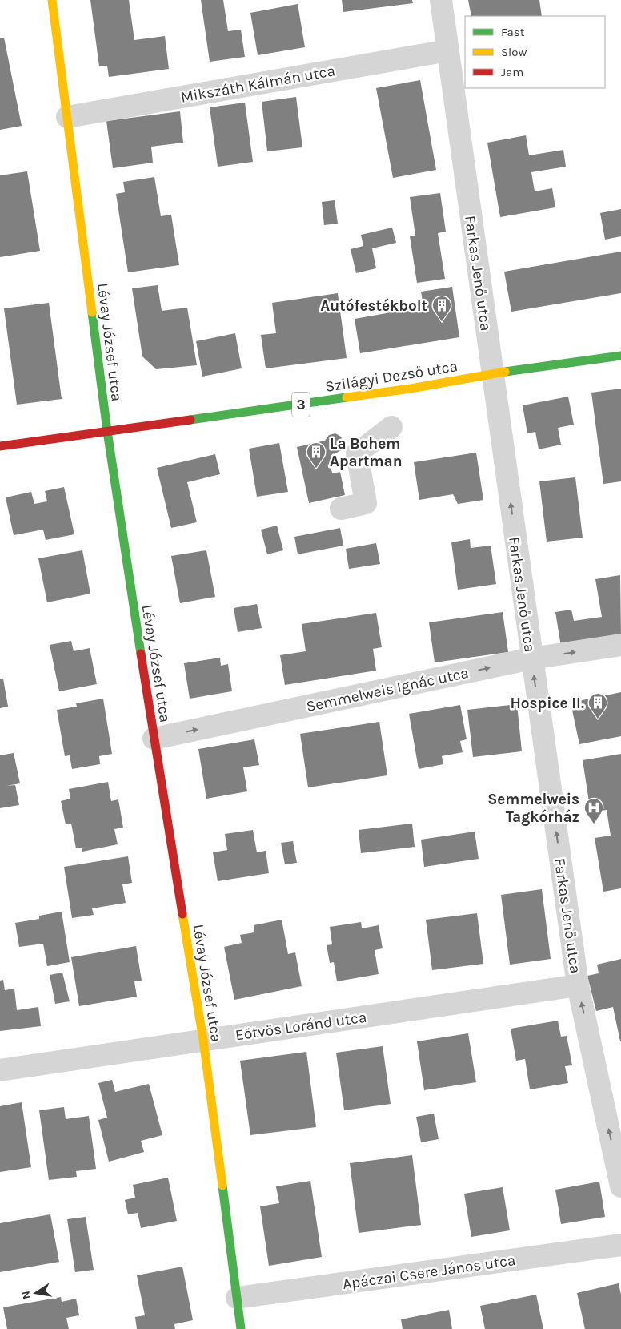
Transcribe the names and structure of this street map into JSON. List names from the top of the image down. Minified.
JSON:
{"streets":{"street":["Mikszáth Kálmán utca","Farkas Jenő utca","Lévay József utca","Szilágyi Dezső utca","3","Semmelweis Ignác utca","Eötvös Loránd utca","Apáczai Csere János utca"]},"crossings":[["Mikszáth Kálmán utca","Farkas Jenő utca"],["Mikszáth Kálmán utca","Lévay József utca"],["Farkas Jenő utca","Szilágyi Dezső utca"],["Farkas Jenő utca","Semmelweis Ignác utca"],["Farkas Jenő utca","Eötvös Loránd utca"],["Lévay József utca","Szilágyi Dezső utca"],["Lévay József utca","Semmelweis Ignác utca"],["Lévay József utca","Eötvös Loránd utca"],["Lévay József utca","Apáczai Csere János utca"]],"one_way":["Farkas Jenő utca","Semmelweis Ignác utca"],"places":{"building":["Autófestékbolt","La Bohem Apartman","Hospice II."],"hospital":["Semmelweis Tagkórház"]},"legend":["Fast","Slow","Jam"],"north":"left"}
